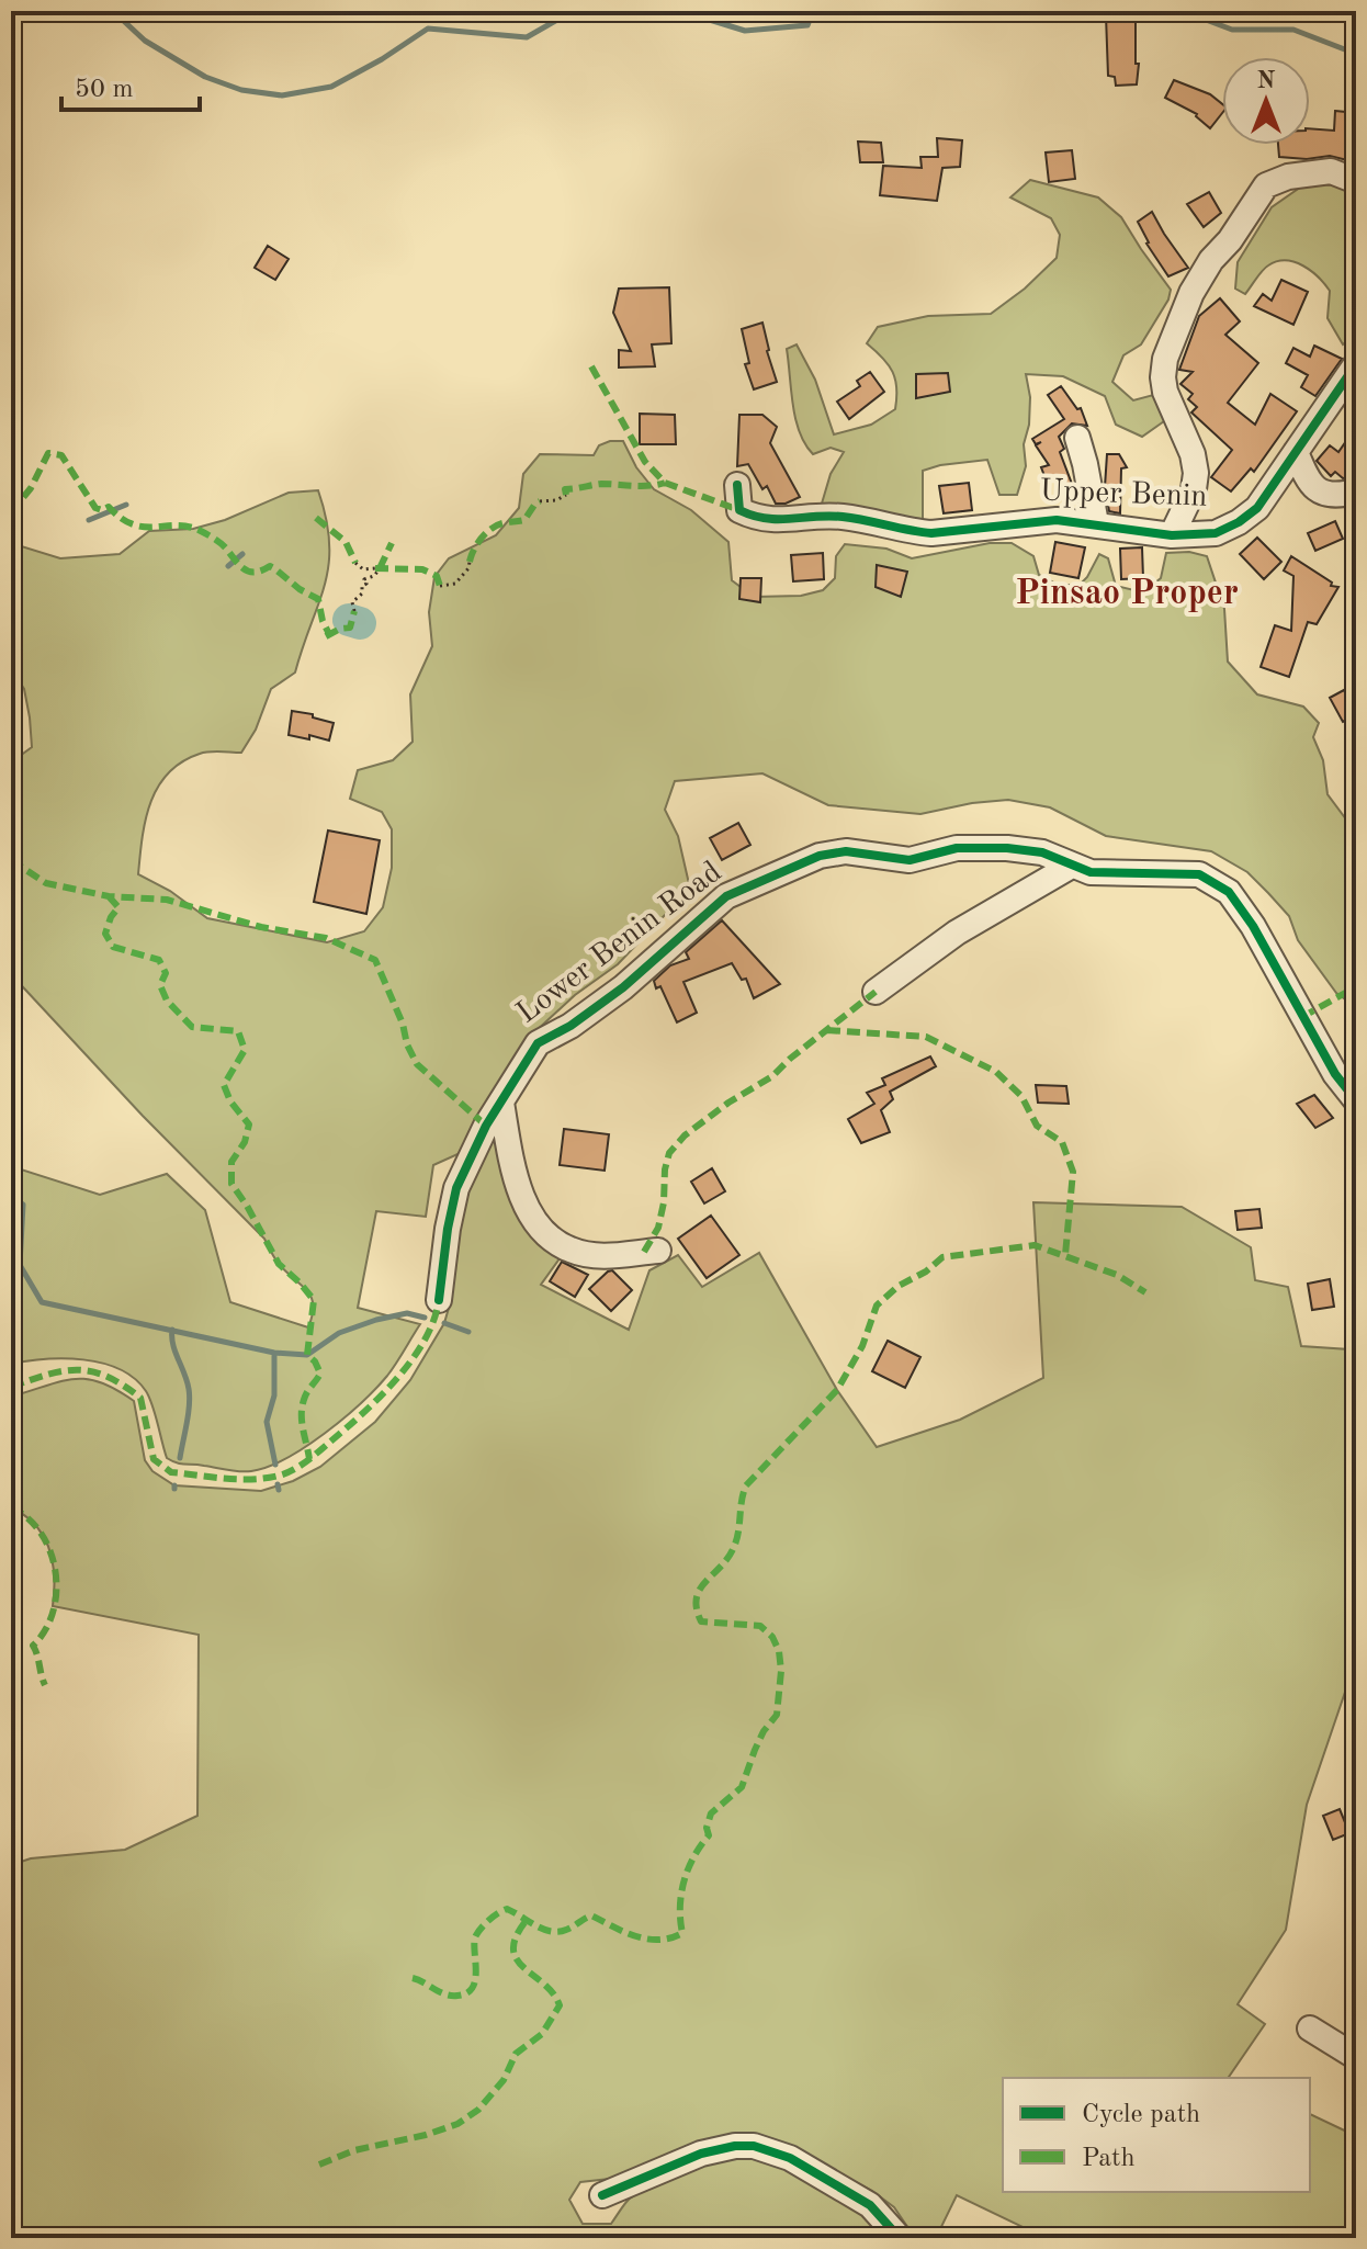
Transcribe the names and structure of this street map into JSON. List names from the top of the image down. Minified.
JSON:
{"streets":{"street":["Upper Benin","Lower Benin Road"]},"districts":["Pinsao Proper"],"legend":["Cycle path","Path"],"scale_bar":"50 m","north":"top"}
